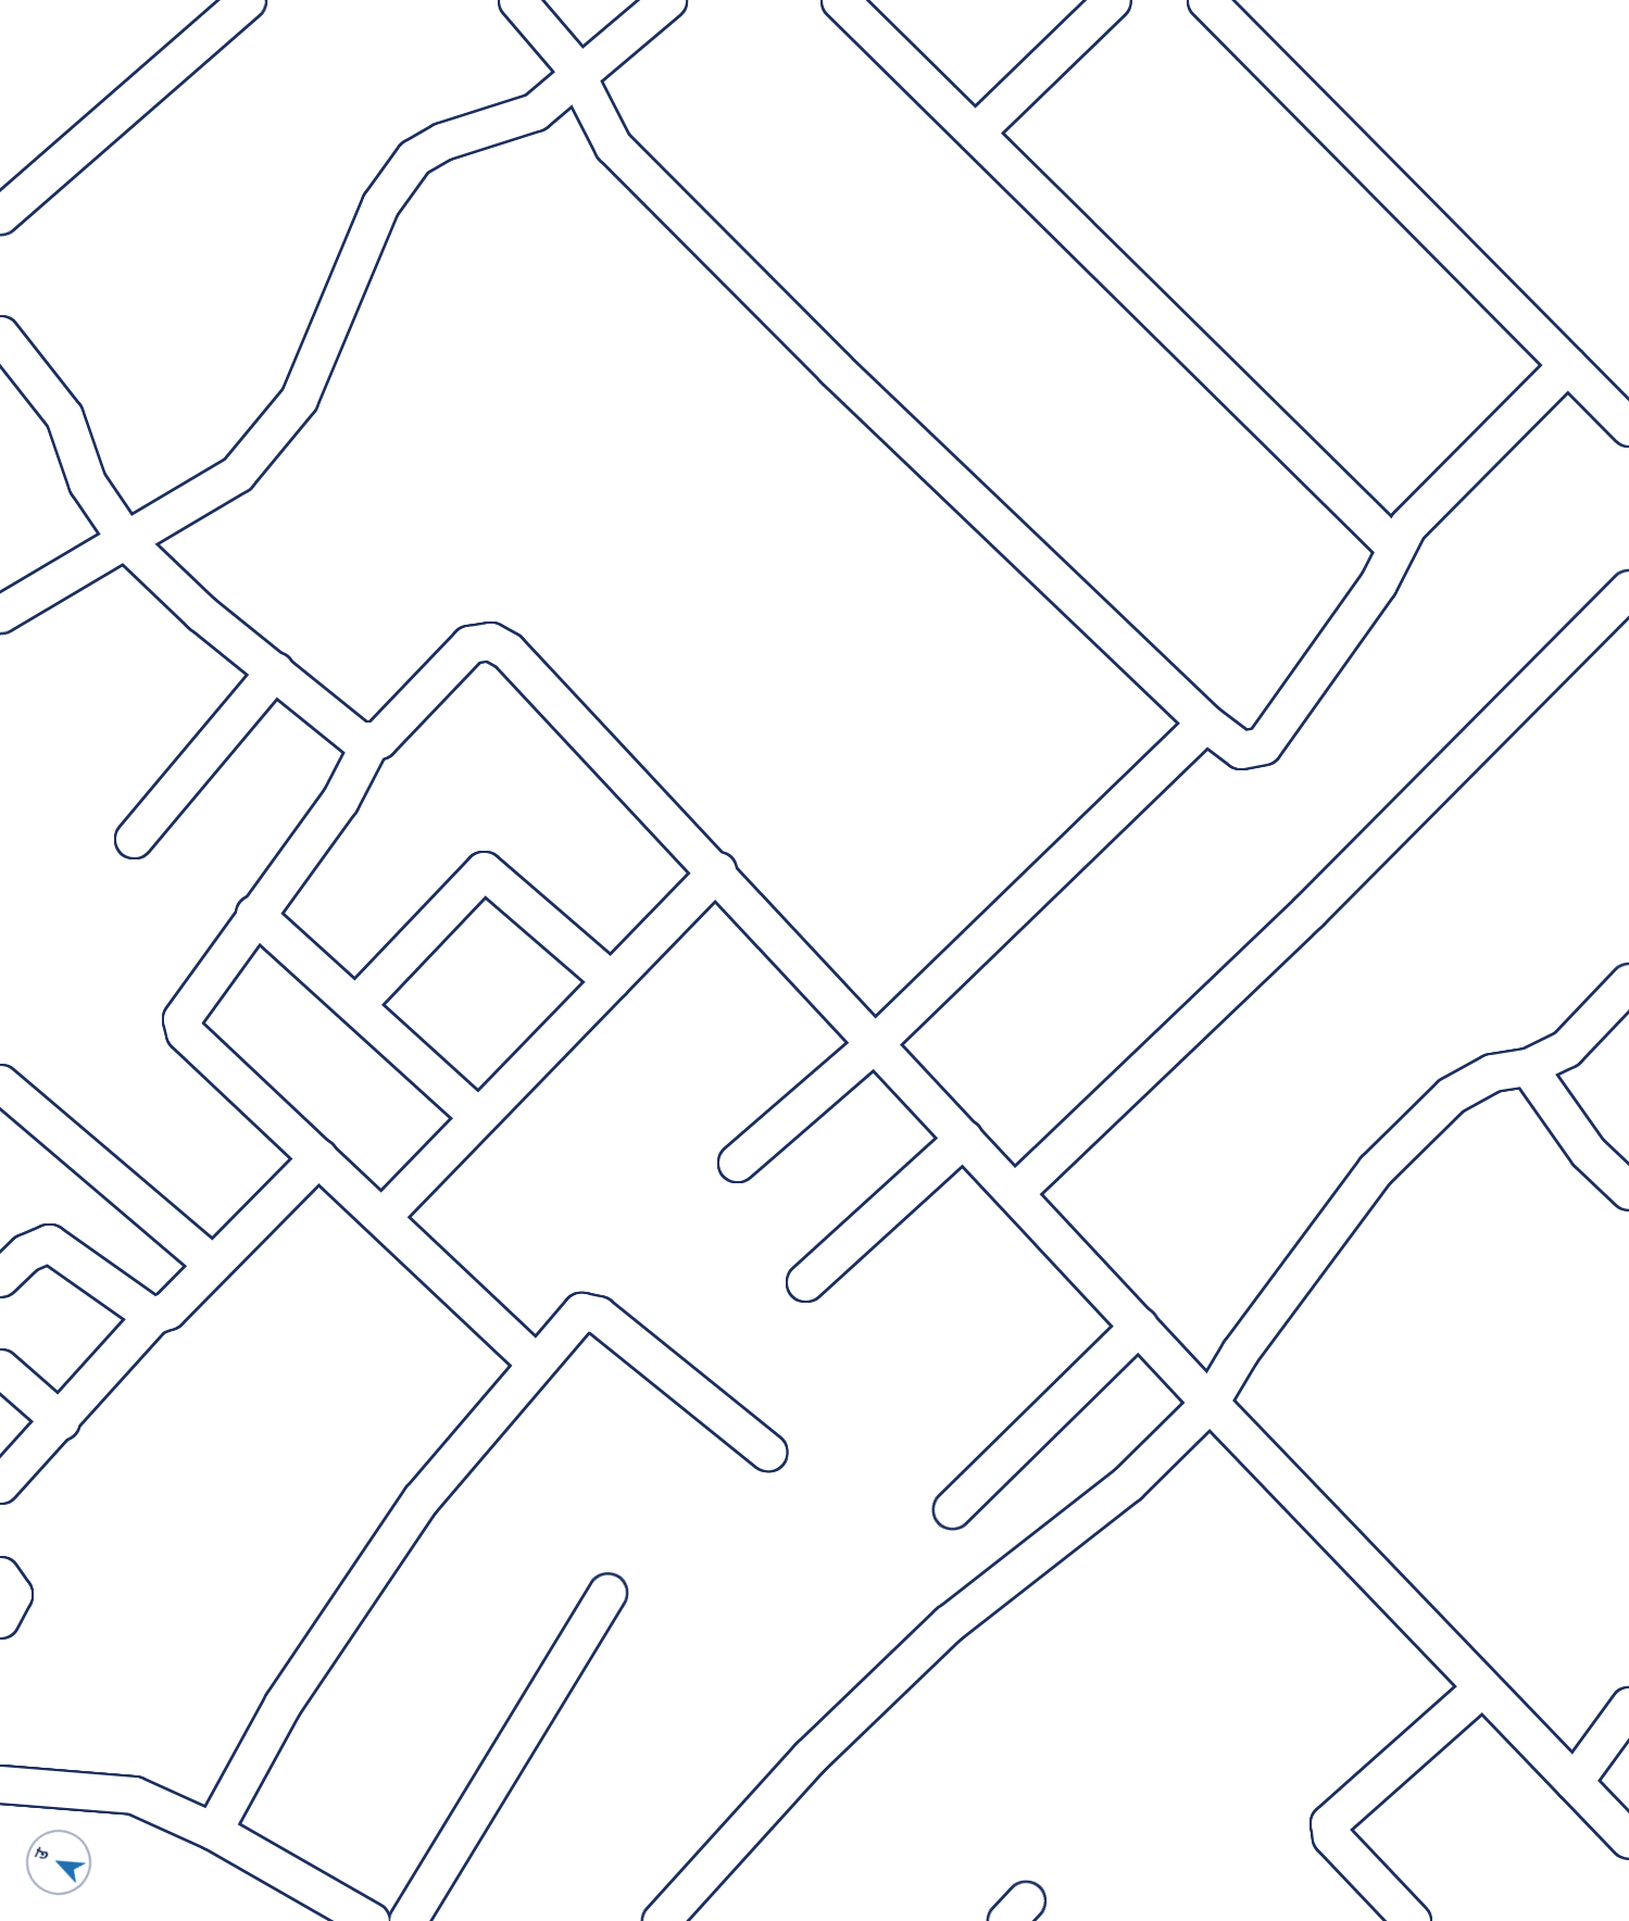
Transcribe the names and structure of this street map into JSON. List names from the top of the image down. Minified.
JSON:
{"north":"top left"}
